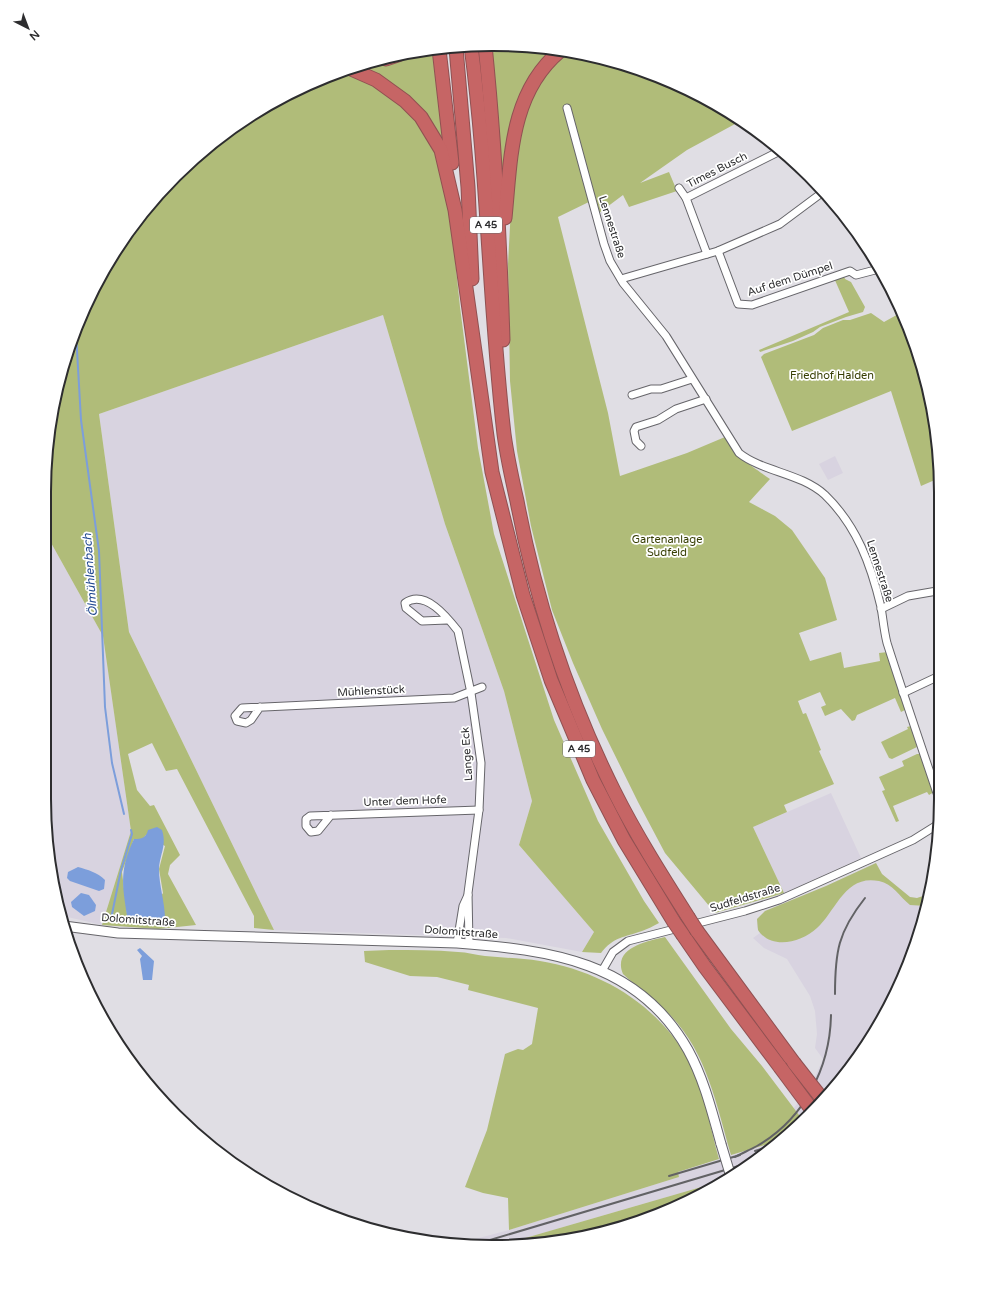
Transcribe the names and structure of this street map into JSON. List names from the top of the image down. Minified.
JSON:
{"streets":{"highway":["A 45"],"street":["Times Busch","Lennestraße","Auf dem Dümpel","Mühlenstück","Lange Eck","Unter dem Hofe","Sudfeldstraße","Dolomitstraße"]},"crossings":[["Mühlenstück","Lange Eck"],["Lange Eck","Unter dem Hofe"],["Lange Eck","Dolomitstraße"],["Sudfeldstraße","Dolomitstraße"]],"water":["Ölmühlenbach"],"parks":["Friedhof Halden","Gartenanlage Sudfeld"],"north":"bottom right"}
